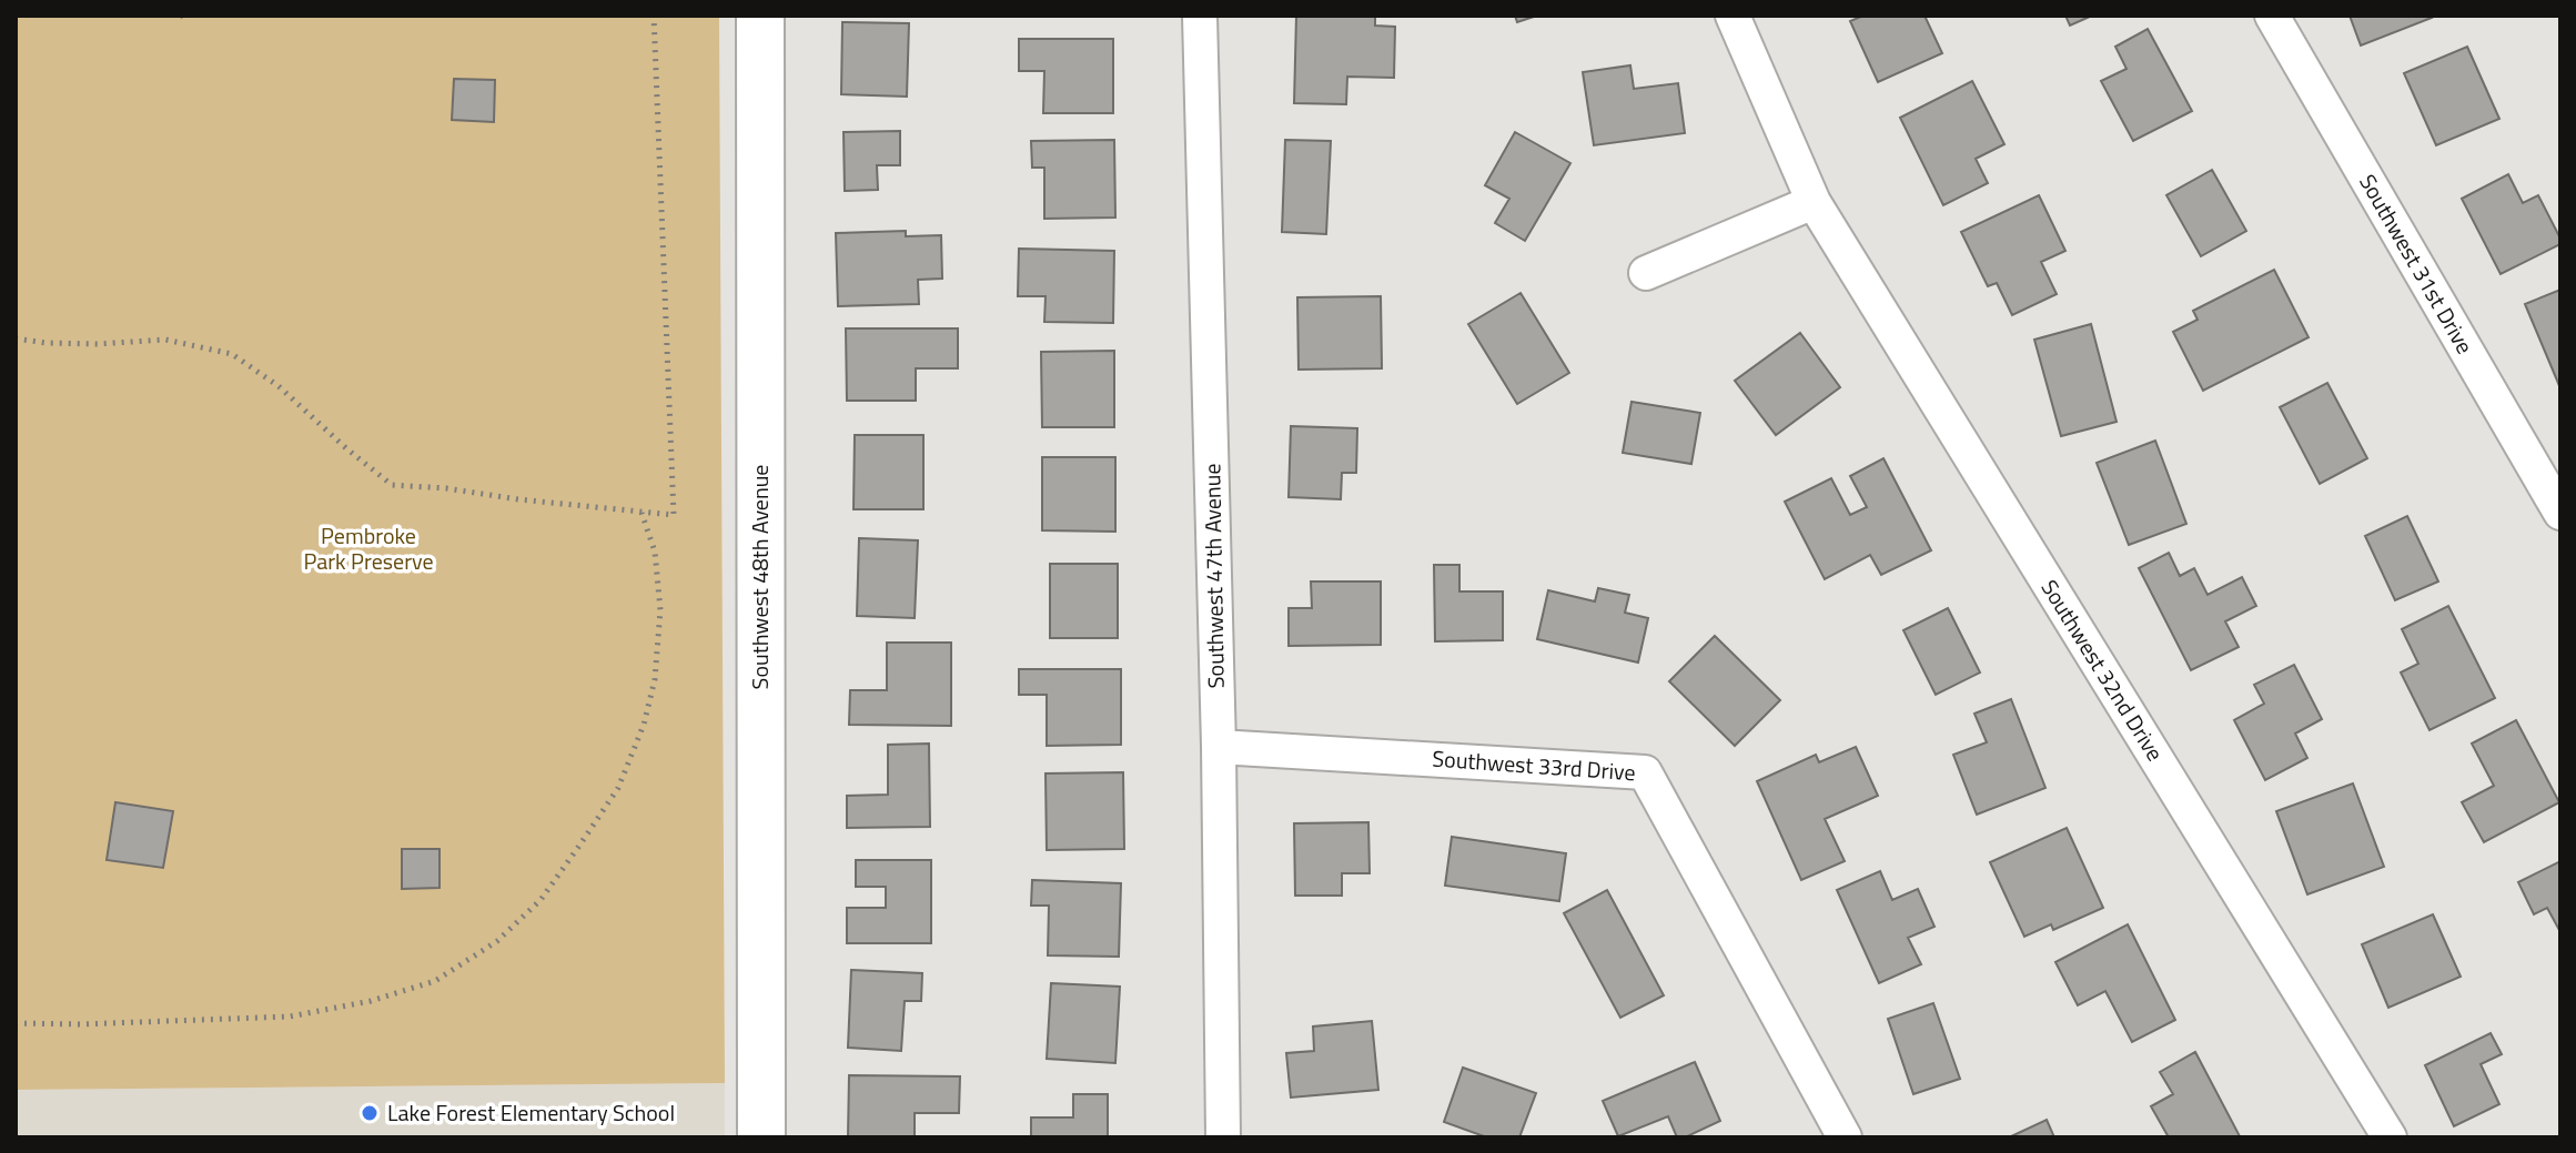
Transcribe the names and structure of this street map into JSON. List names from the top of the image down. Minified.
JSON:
{"streets":{"street":["Southwest 31st Drive","Southwest 47th Avenue","Southwest 48th Avenue","Southwest 32nd Drive","Southwest 33rd Drive"]},"crossings":[["Southwest 47th Avenue","Southwest 33rd Drive"]],"parks":["Pembroke Park Preserve"],"places":["Lake Forest Elementary School"]}
